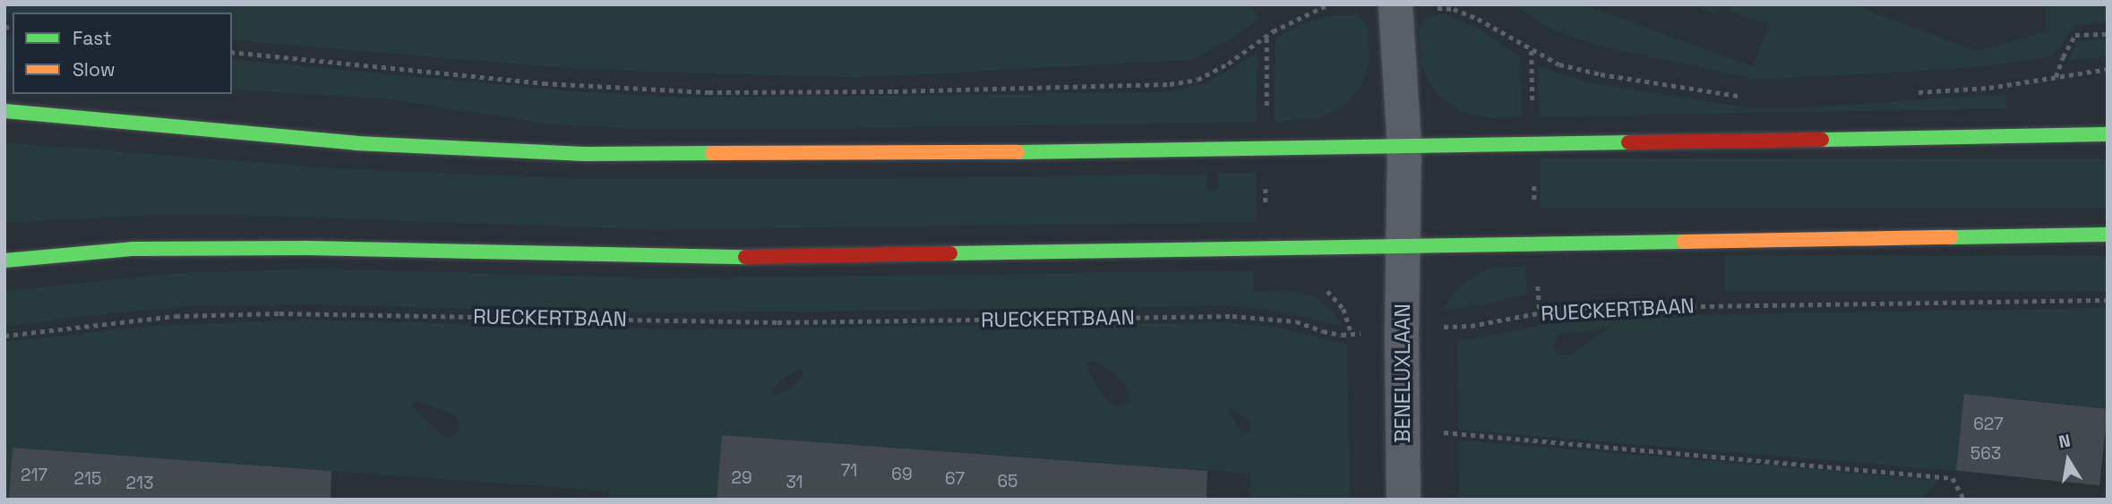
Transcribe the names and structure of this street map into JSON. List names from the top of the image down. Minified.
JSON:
{"streets":{"street":["BENELUXLAAN"],"path":["RUECKERTBAAN"]},"crossings":[["RUECKERTBAAN","BENELUXLAAN"]],"house_numbers":["627","563","71","69","217","29","215","67","65","31","213"],"legend":["Fast","Slow"],"north":"top"}
